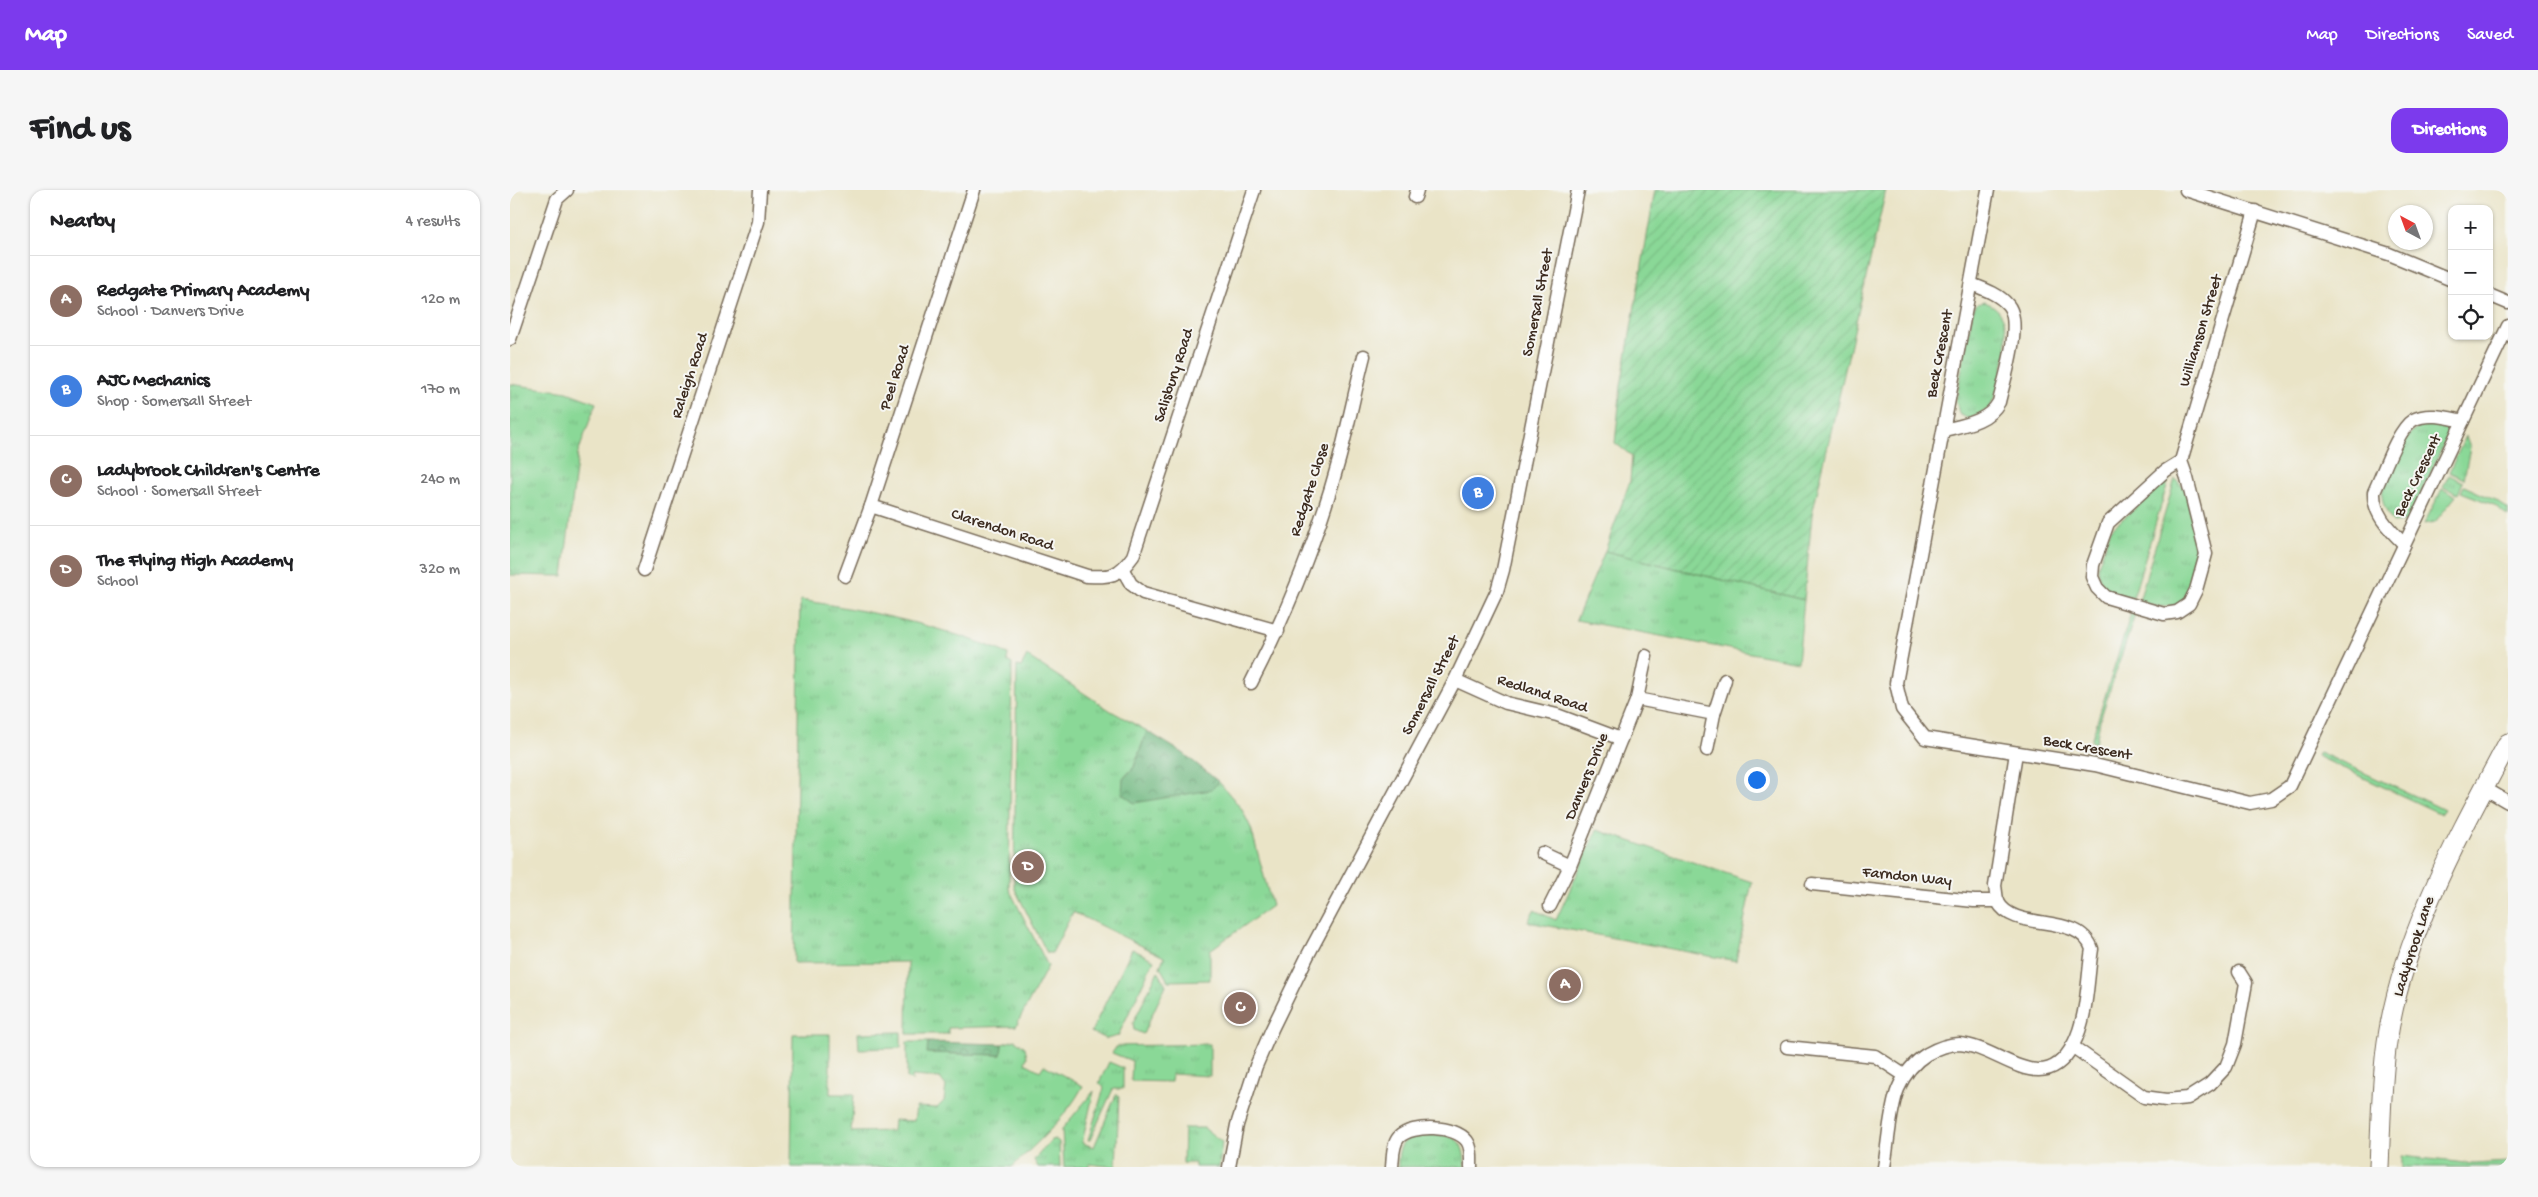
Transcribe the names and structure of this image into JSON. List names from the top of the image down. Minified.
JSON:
{"streets":{"street":["Somersall Street","Williamson Street","Beck Crescent","Raleigh Road","Salisbury Road","Peel Road","Redgate Close","Clarendon Road","Redland Road","Danvers Drive","Farndon Way","Ladybrook Lane"]},"crossings":[["Somersall Street","Redland Road"],["Salisbury Road","Clarendon Road"],["Peel Road","Clarendon Road"],["Redland Road","Danvers Drive"]],"north":"top left","page":{"header":"Map","nav":["Map","Directions","Saved"],"buttons":"Directions","title":"Find us","heading":["Nearby","4 results"],"map_buttons":["+","−"],"list":[{"mark":"A","name":"Redgate Primary Academy","note":"School · Danvers Drive","value":"120 m"},{"mark":"B","name":"AJC Mechanics","note":"Shop · Somersall Street","value":"170 m"},{"mark":"C","name":"Ladybrook Children's Centre","note":"School · Somersall Street","value":"240 m"},{"mark":"D","name":"The Flying High Academy","note":"School","value":"320 m"}],"pins":["B","D","A","C"]}}
